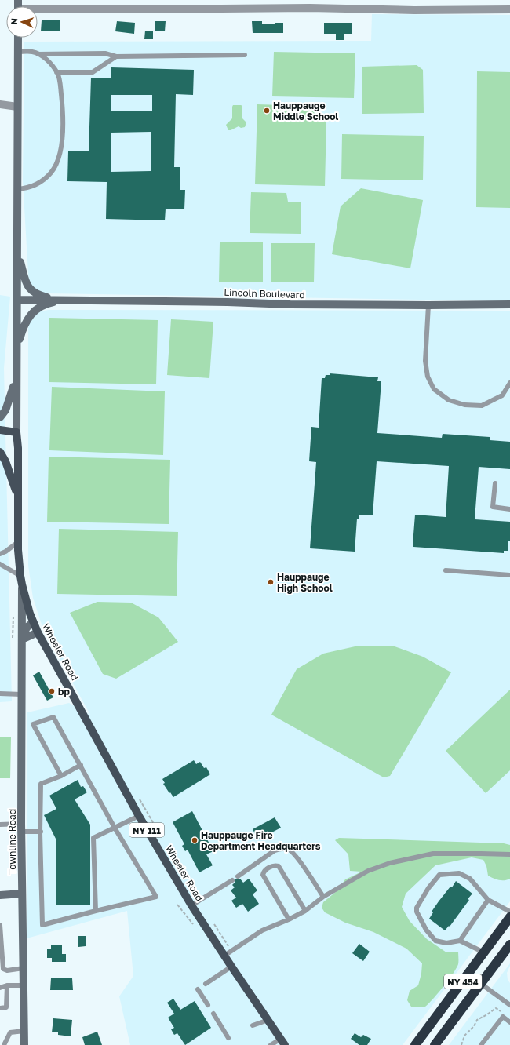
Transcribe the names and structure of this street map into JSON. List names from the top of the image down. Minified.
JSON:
{"streets":{"highway":["NY 454"],"main road":["Wheeler Road","NY 111","Townline Road"],"street":["Lincoln Boulevard"]},"crossings":[["Lincoln Boulevard","Townline Road"],["Wheeler Road","Townline Road"],["NY 111","Townline Road"]],"places":["Hauppauge Middle School","Hauppauge High School","bp","Hauppauge Fire Department Headquarters"],"north":"left"}
